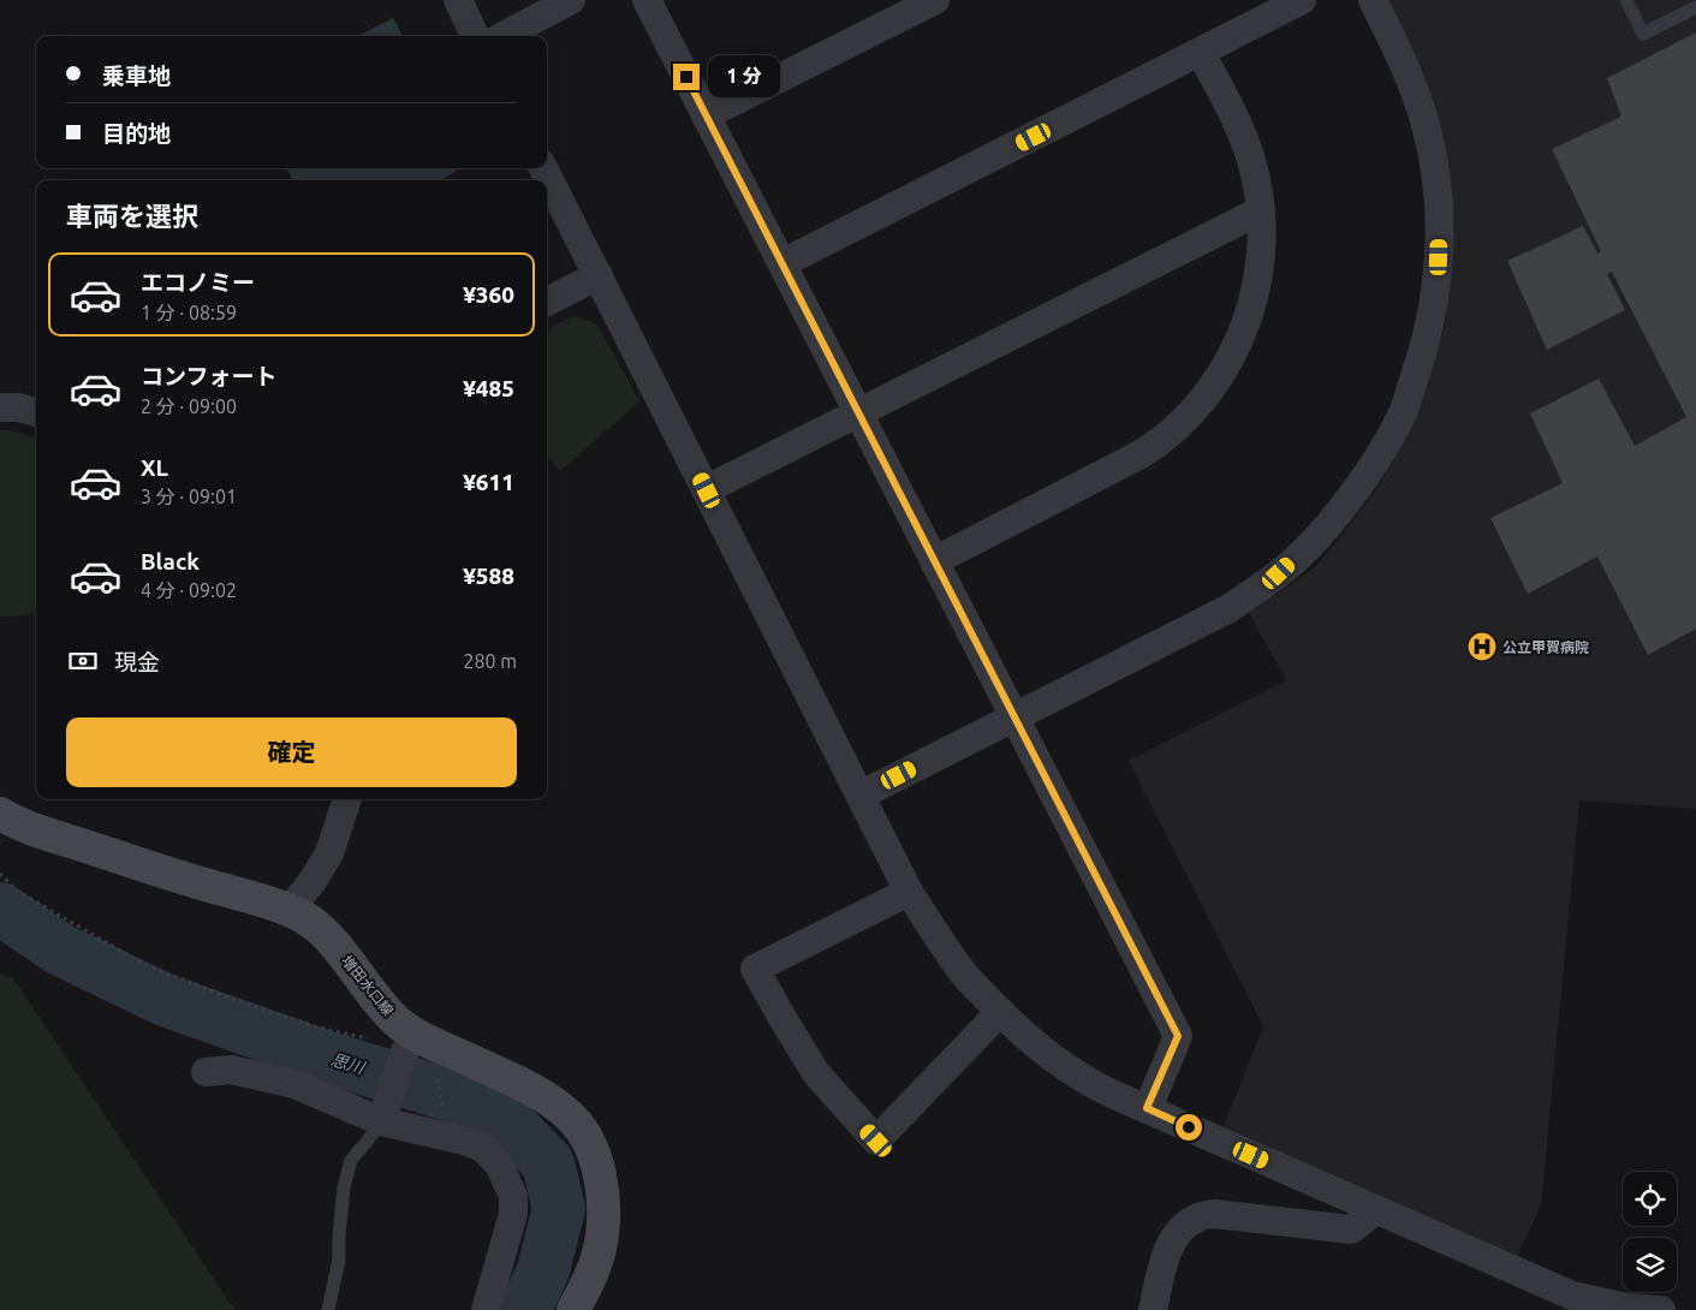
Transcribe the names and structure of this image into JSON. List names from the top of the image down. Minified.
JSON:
{"streets":{"main road":["増田水口線"]},"water":["思川"],"places":{"hospital":["公立甲賀病院"]},"page":{"banner":["乗車地","目的地"],"bubble":"1 分","heading":"車両を選択","list":[{"name":"エコノミー","note":"1 分 · 08:59","value":"¥360"},{"name":"コンフォート","note":"2 分 · 09:00","value":"¥485"},{"name":"XL","note":"3 分 · 09:01","value":"¥611"},{"name":"Black","note":"4 分 · 09:02","value":"¥588"}],"pay":["現金","280 m"],"buttons":"確定"}}
